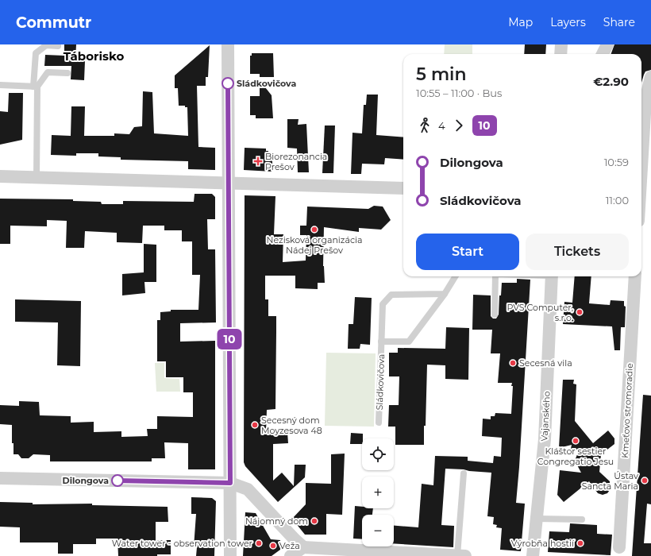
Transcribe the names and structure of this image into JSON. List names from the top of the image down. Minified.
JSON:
{"streets":{"street":["Kmeťovo stromoradie","Vajanského"],"lane":["Sládkovičova"]},"districts":["Táborisko"],"places":{"other":["Sládkovičova","Nezisková organizácia Nádej Prešov","PVS Computer, s.r.o.","Secesná vila","Secesný dom Moyzesova 48","Kláštor sestier Congregatio Jesu","Dilongova","Ústav Sancta Maria","Nájomný dom","Water tower - observation tower","Výrobňa hostií","Veža"],"health":["Biorezonancia Prešov"]},"lines":["bus line 10"],"page":{"header":"Commutr","nav":["Map","Layers","Share"],"on_map":"10","heading":["5 min","10:55 – 11:00 · Bus","€2.90"],"legs":["4","10"],"list":[{"name":"Dilongova","value":"10:59"},{"name":"Sládkovičova","value":"11:00"}],"buttons":["Start","Tickets"],"map_buttons":["+","−"]}}
